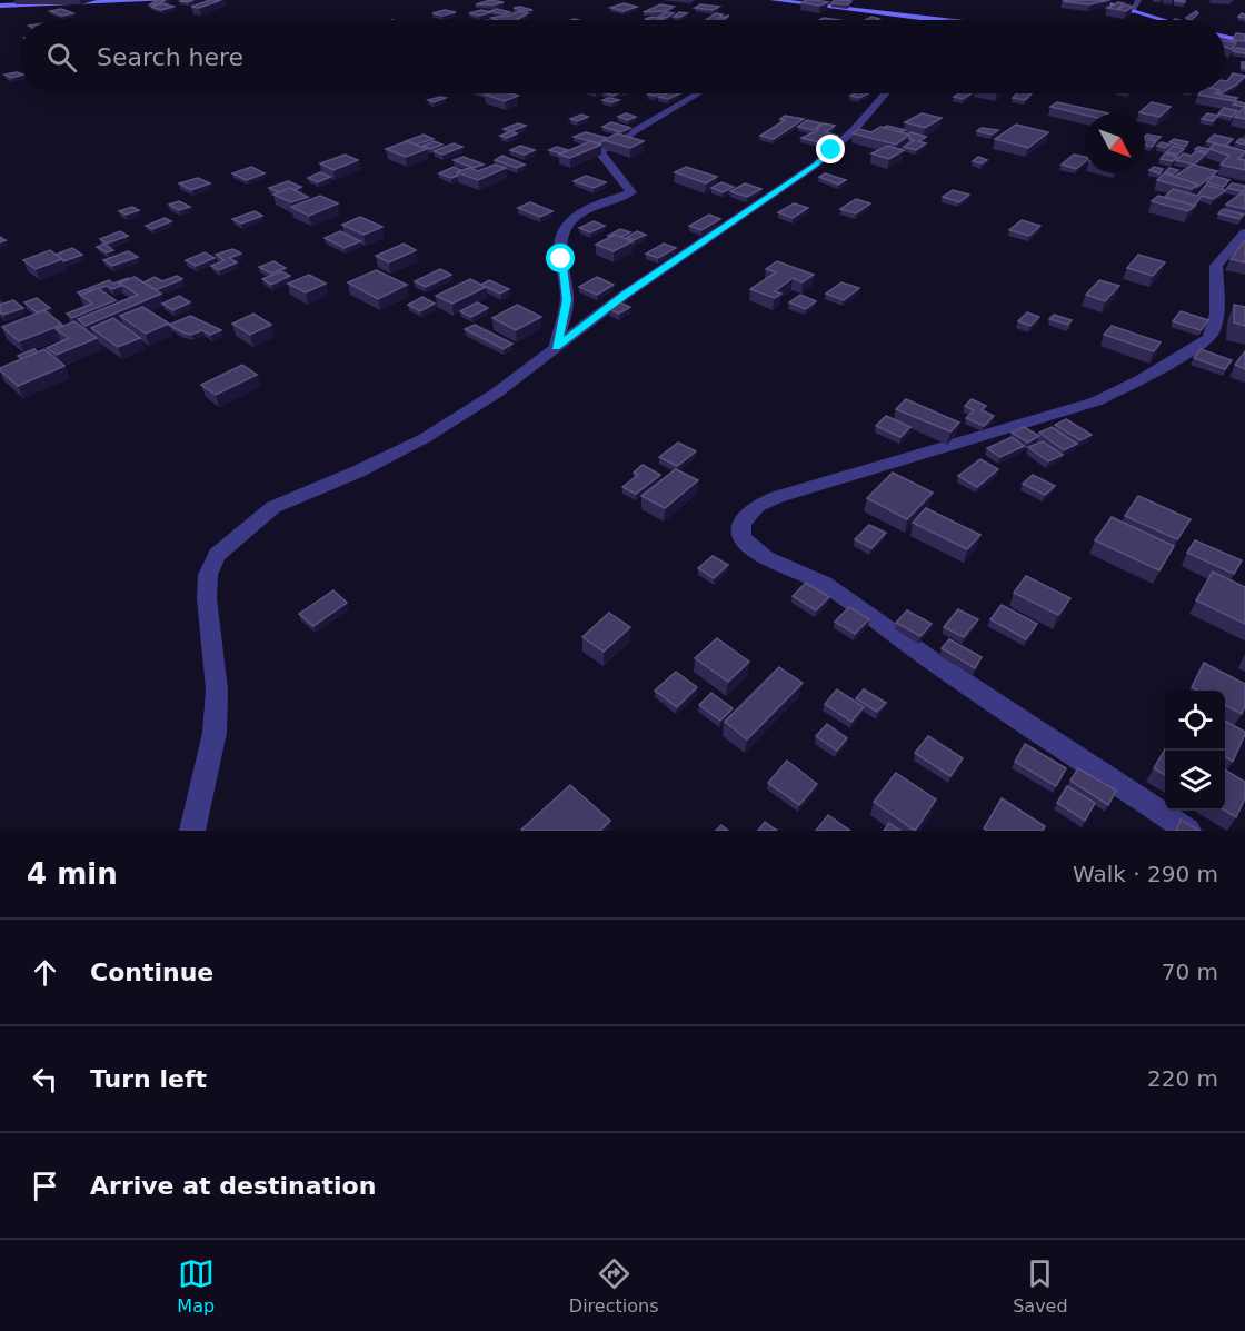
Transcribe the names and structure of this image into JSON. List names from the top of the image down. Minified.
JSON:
{"north":"bottom right","page":{"search":"Search here","heading":["4 min","Walk · 290 m"],"list":[["Continue","70 m"],["Turn left","220 m"],"Arrive at destination"],"nav":["Map","Directions","Saved"]}}
